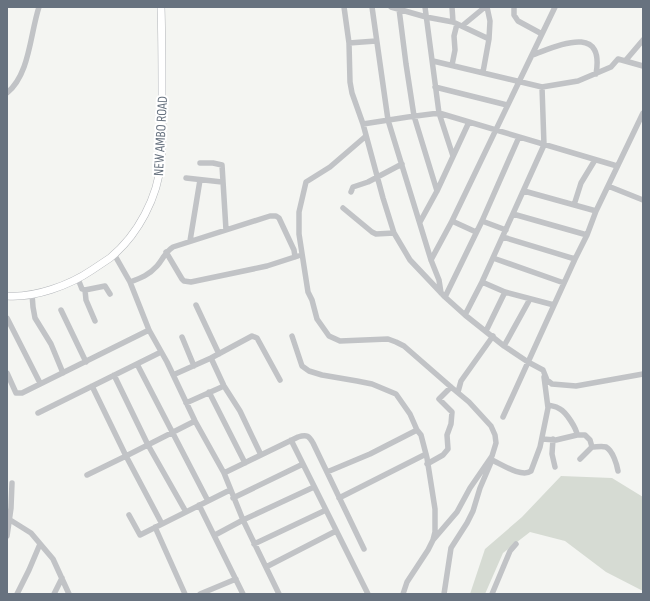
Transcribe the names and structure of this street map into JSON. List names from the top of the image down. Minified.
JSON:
{"streets":{"main road":["NEW AMBO ROAD"]}}
